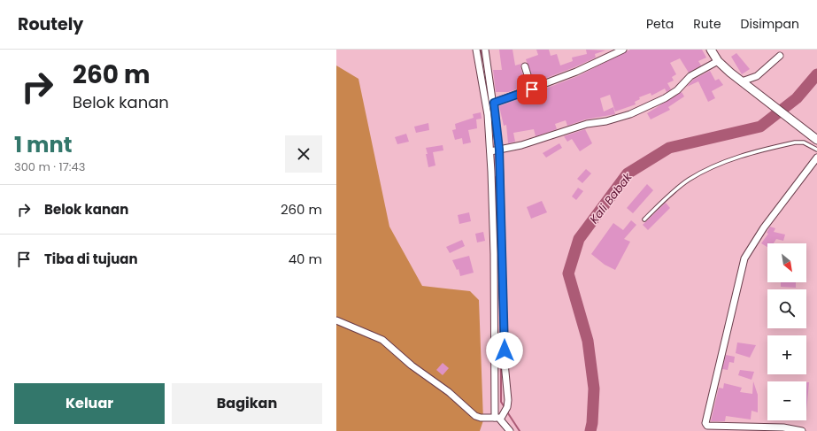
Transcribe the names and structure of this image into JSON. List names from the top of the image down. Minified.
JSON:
{"water":["Kali Babak"],"north":"bottom right","page":{"header":"Routely","nav":["Peta","Rute","Disimpan"],"turn":["260 m","Belok kanan"],"heading":["1 mnt","300 m · 17:43"],"list":[{"name":"Belok kanan","value":"260 m"},{"name":"Tiba di tujuan","value":"40 m"}],"map_buttons":["+","−"],"buttons":["Keluar","Bagikan"]}}
